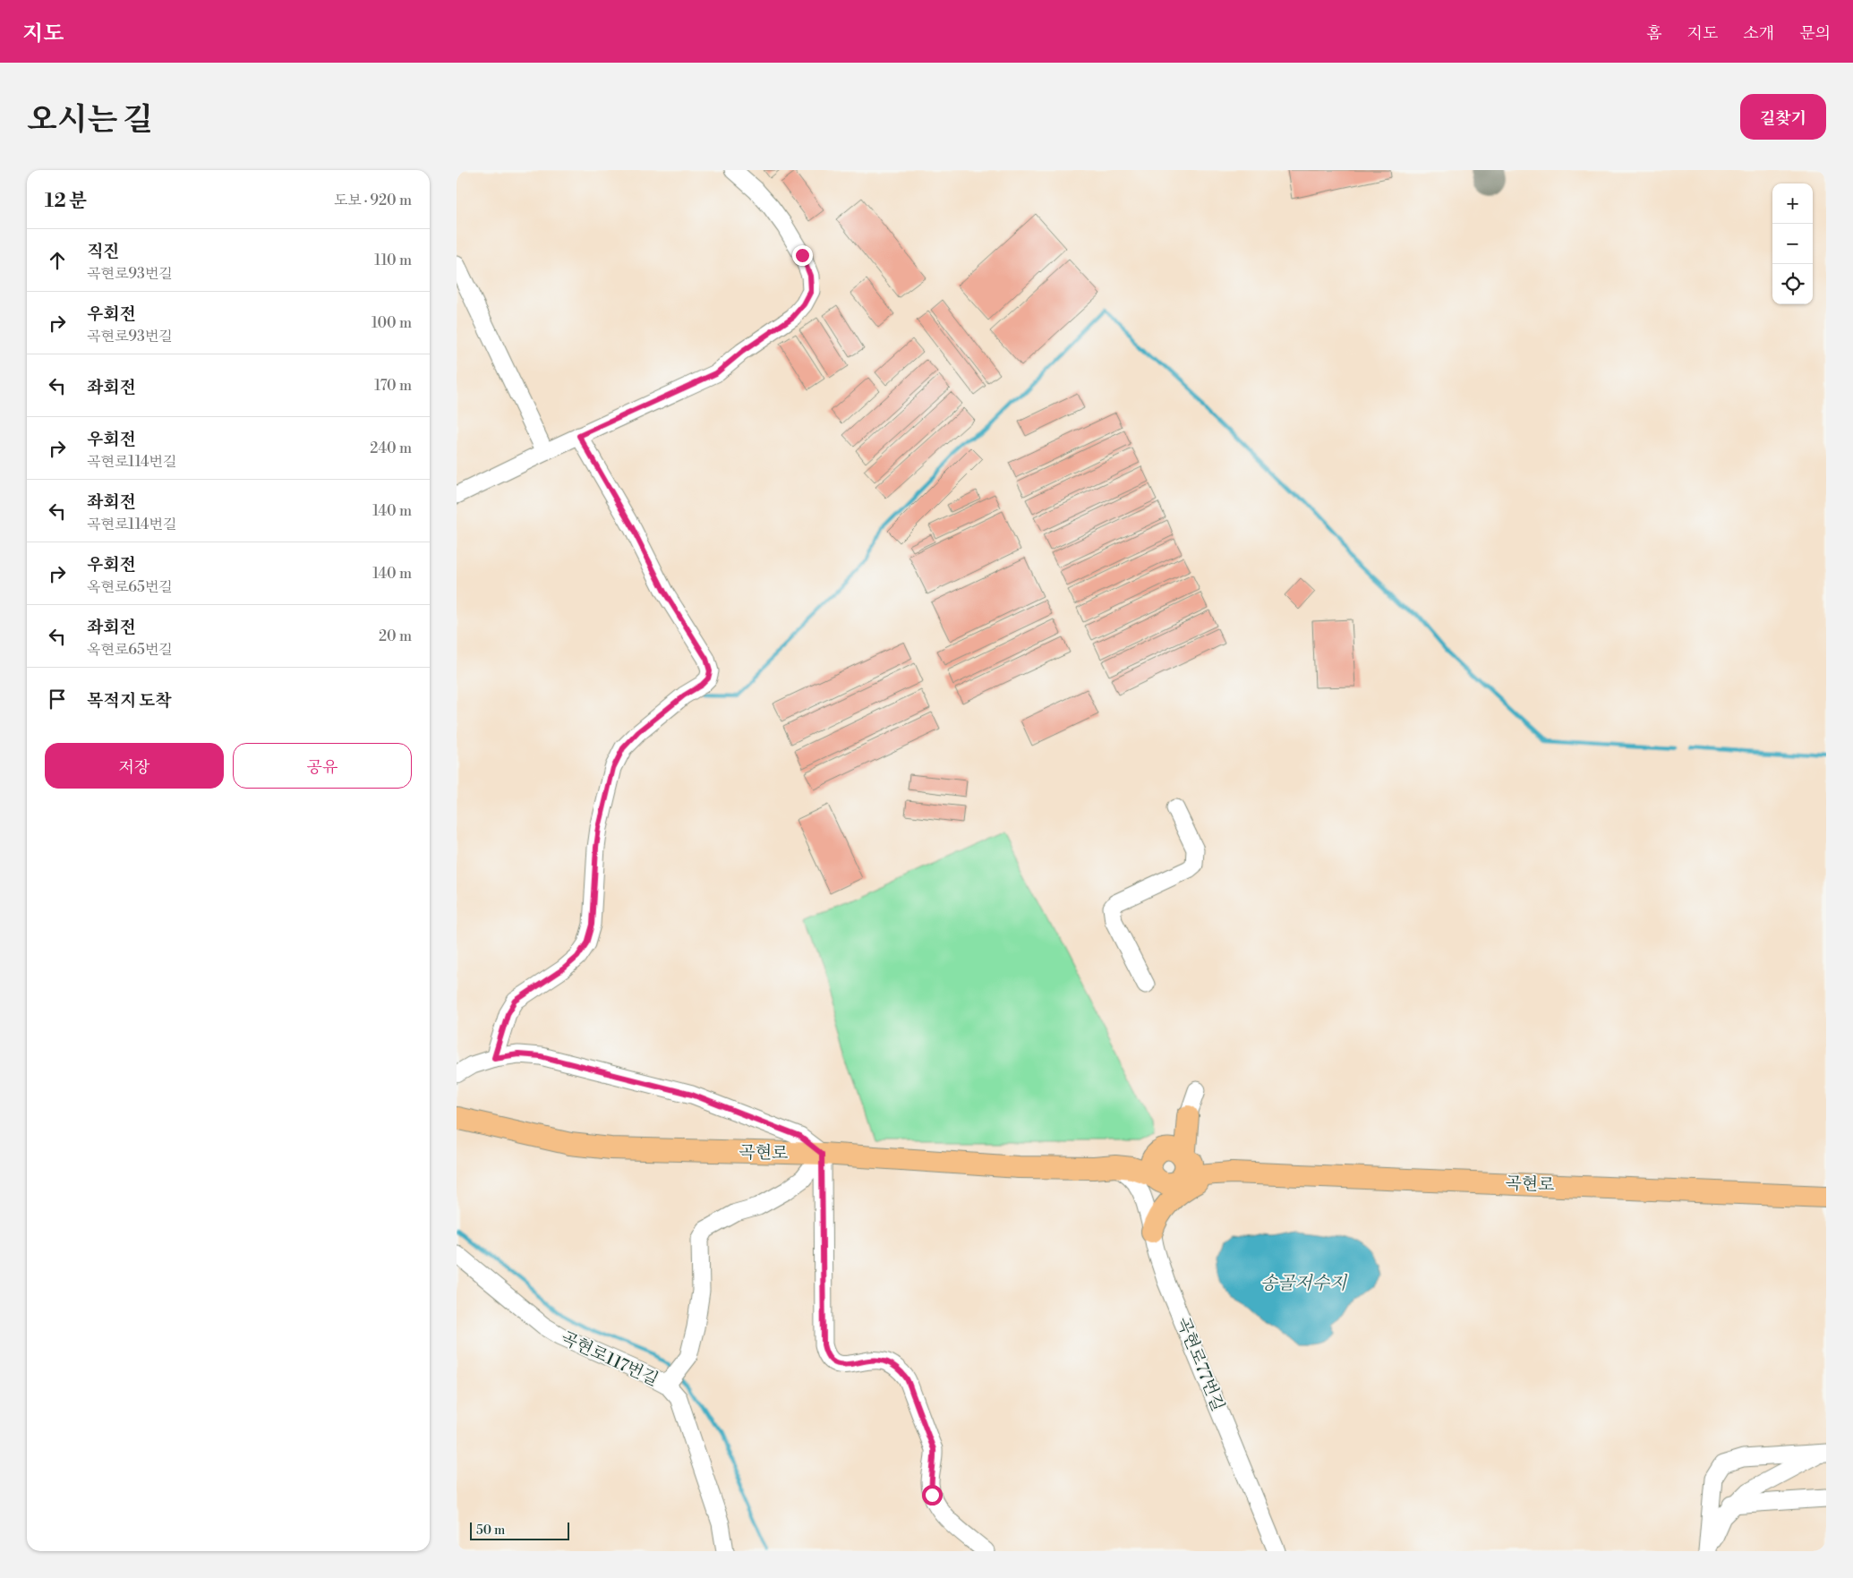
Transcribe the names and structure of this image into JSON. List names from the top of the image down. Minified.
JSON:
{"streets":{"main road":["곡현로"],"street":["곡현로117번길","곡현로77번길"]},"crossings":[["곡현로","곡현로77번길"]],"water":["송골저수지"],"scale_bar":"50 m","page":{"header":"지도","nav":["홈","지도","소개","문의"],"title":"오시는 길","buttons":["길찾기",["저장","공유"]],"heading":["12 분","도보 · 920 m"],"map_buttons":["+","−"],"list":[["직진","곡현로93번길","110 m"],["우회전","곡현로93번길","100 m"],["좌회전","170 m"],["우회전","곡현로114번길","240 m"],["좌회전","곡현로114번길","140 m"],["우회전","옥현로65번길","140 m"],["좌회전","옥현로65번길","20 m"],"목적지 도착"],"scale":"50 m"}}
